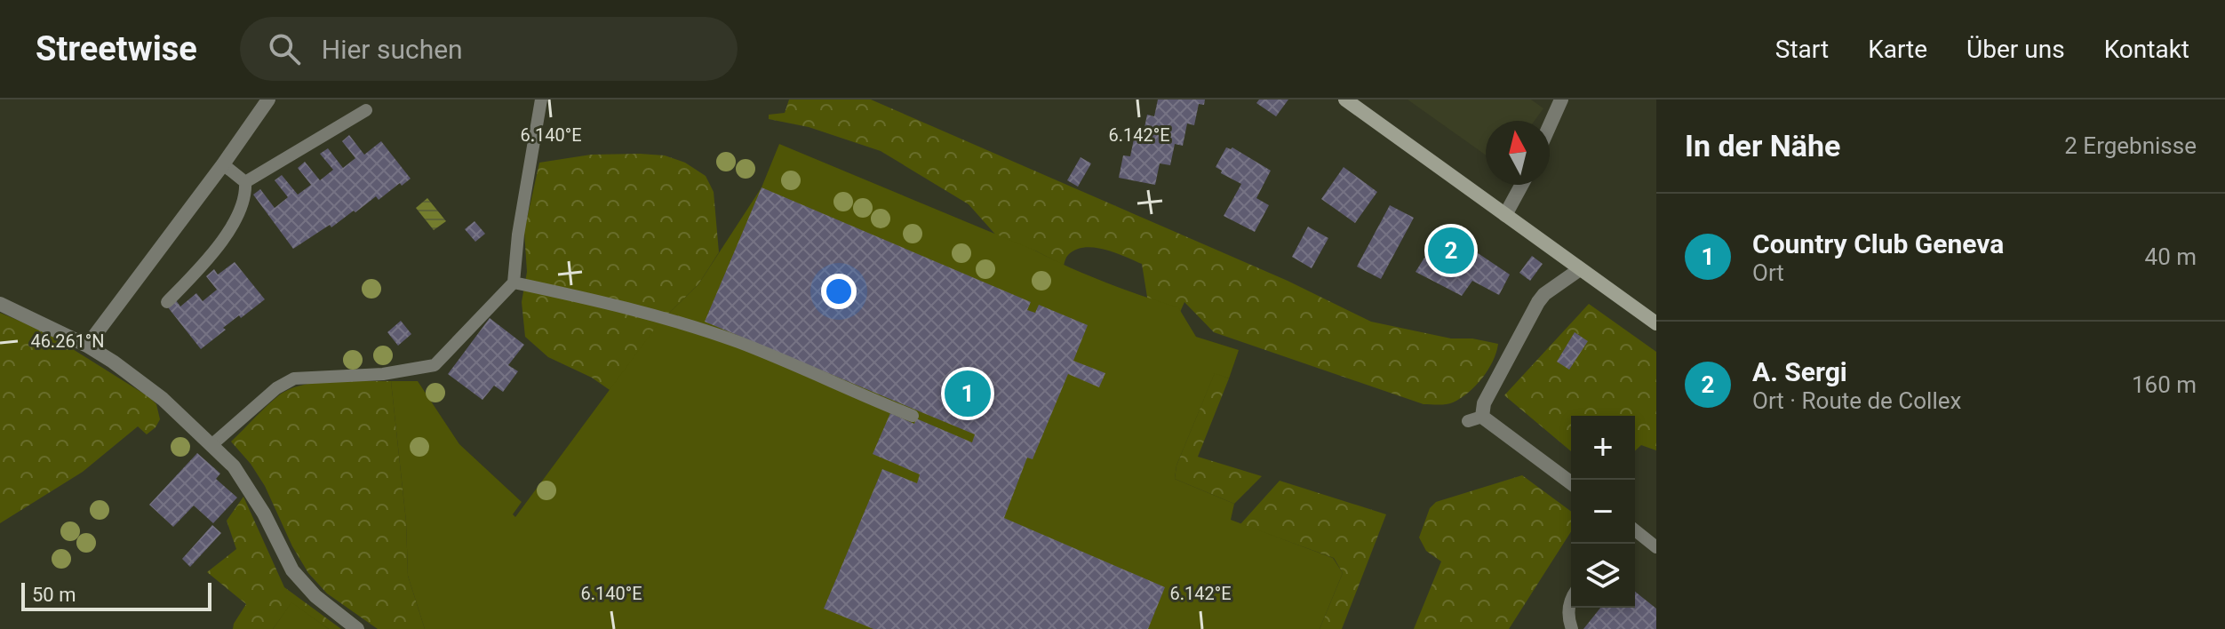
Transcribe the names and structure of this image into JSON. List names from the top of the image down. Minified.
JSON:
{"scale_bar":"50 m","north":"top","page":{"header":"Streetwise","search":"Hier suchen","nav":["Start","Karte","Über uns","Kontakt"],"heading":["In der Nähe","2 Ergebnisse"],"list":[{"mark":"1","name":"Country Club Geneva","note":"Ort","value":"40 m"},{"mark":"2","name":"A. Sergi","note":"Ort · Route de Collex","value":"160 m"}],"pins":["2","1"],"map_buttons":["+","−"],"scale":"50 m"},"coordinates":["6.140°E","6.142°E","46.261°N"]}
